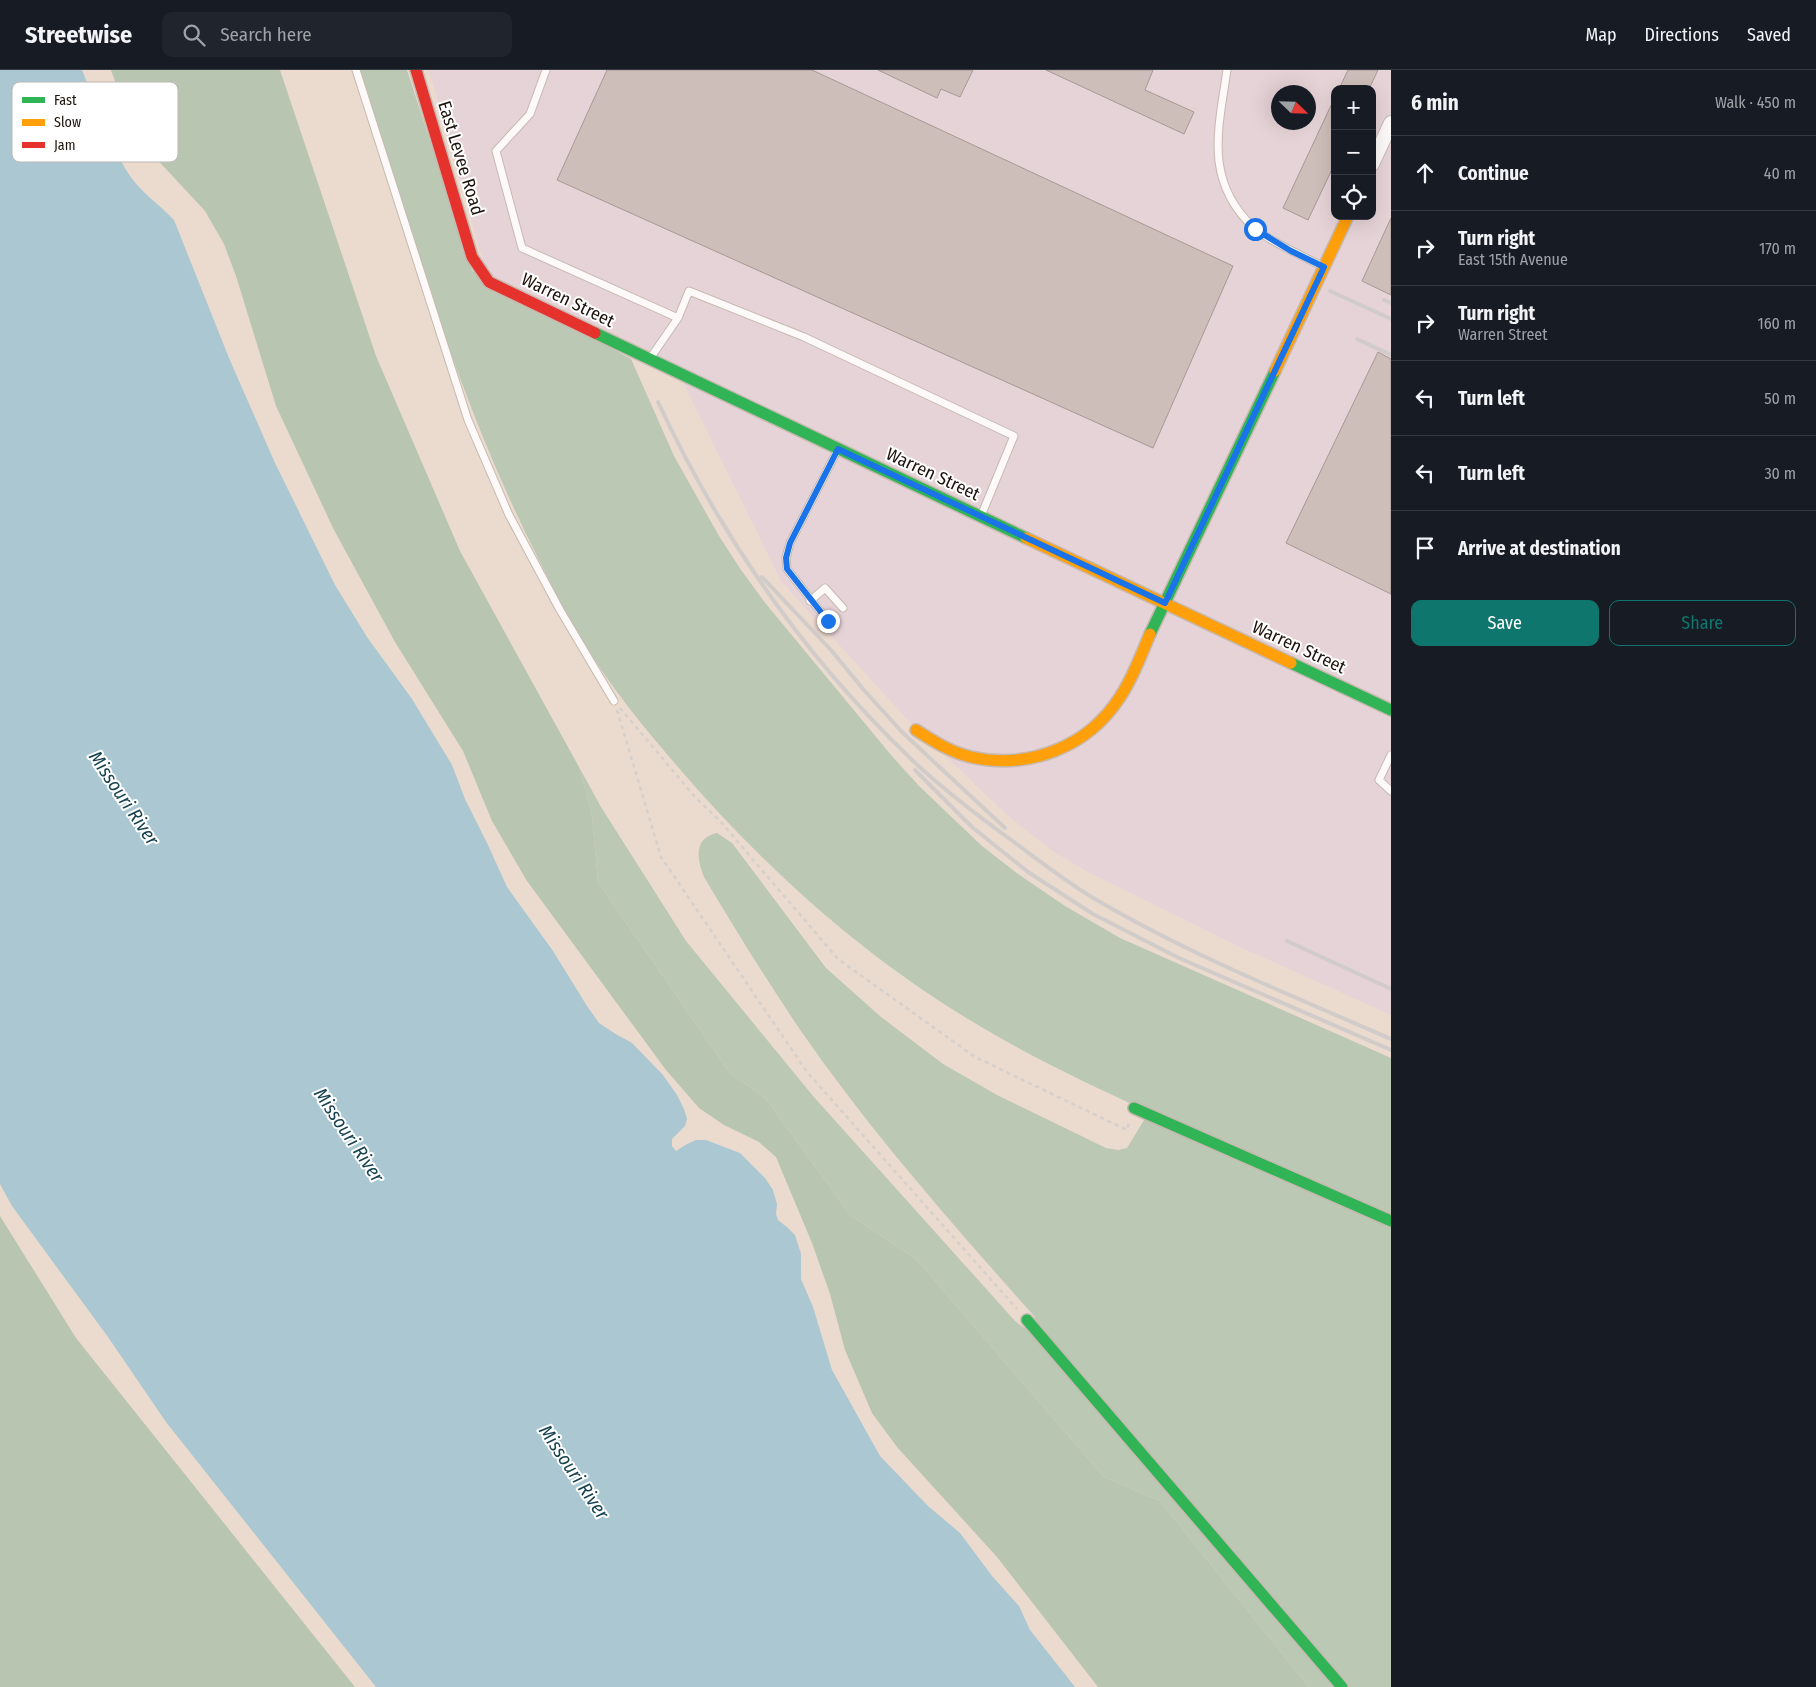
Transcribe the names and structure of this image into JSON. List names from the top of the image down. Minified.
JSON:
{"streets":{"street":["East Levee Road","Warren Street"]},"crossings":[["East Levee Road","Warren Street"]],"water":["Missouri River"],"legend":["Fast","Slow","Jam"],"north":"bottom right","page":{"header":"Streetwise","search":"Search here","nav":["Map","Directions","Saved"],"heading":["6 min","Walk · 450 m"],"map_buttons":["+","−"],"list":[["Continue","40 m"],["Turn right","East 15th Avenue","170 m"],["Turn right","Warren Street","160 m"],["Turn left","50 m"],["Turn left","30 m"],"Arrive at destination"],"buttons":["Save","Share"]}}
